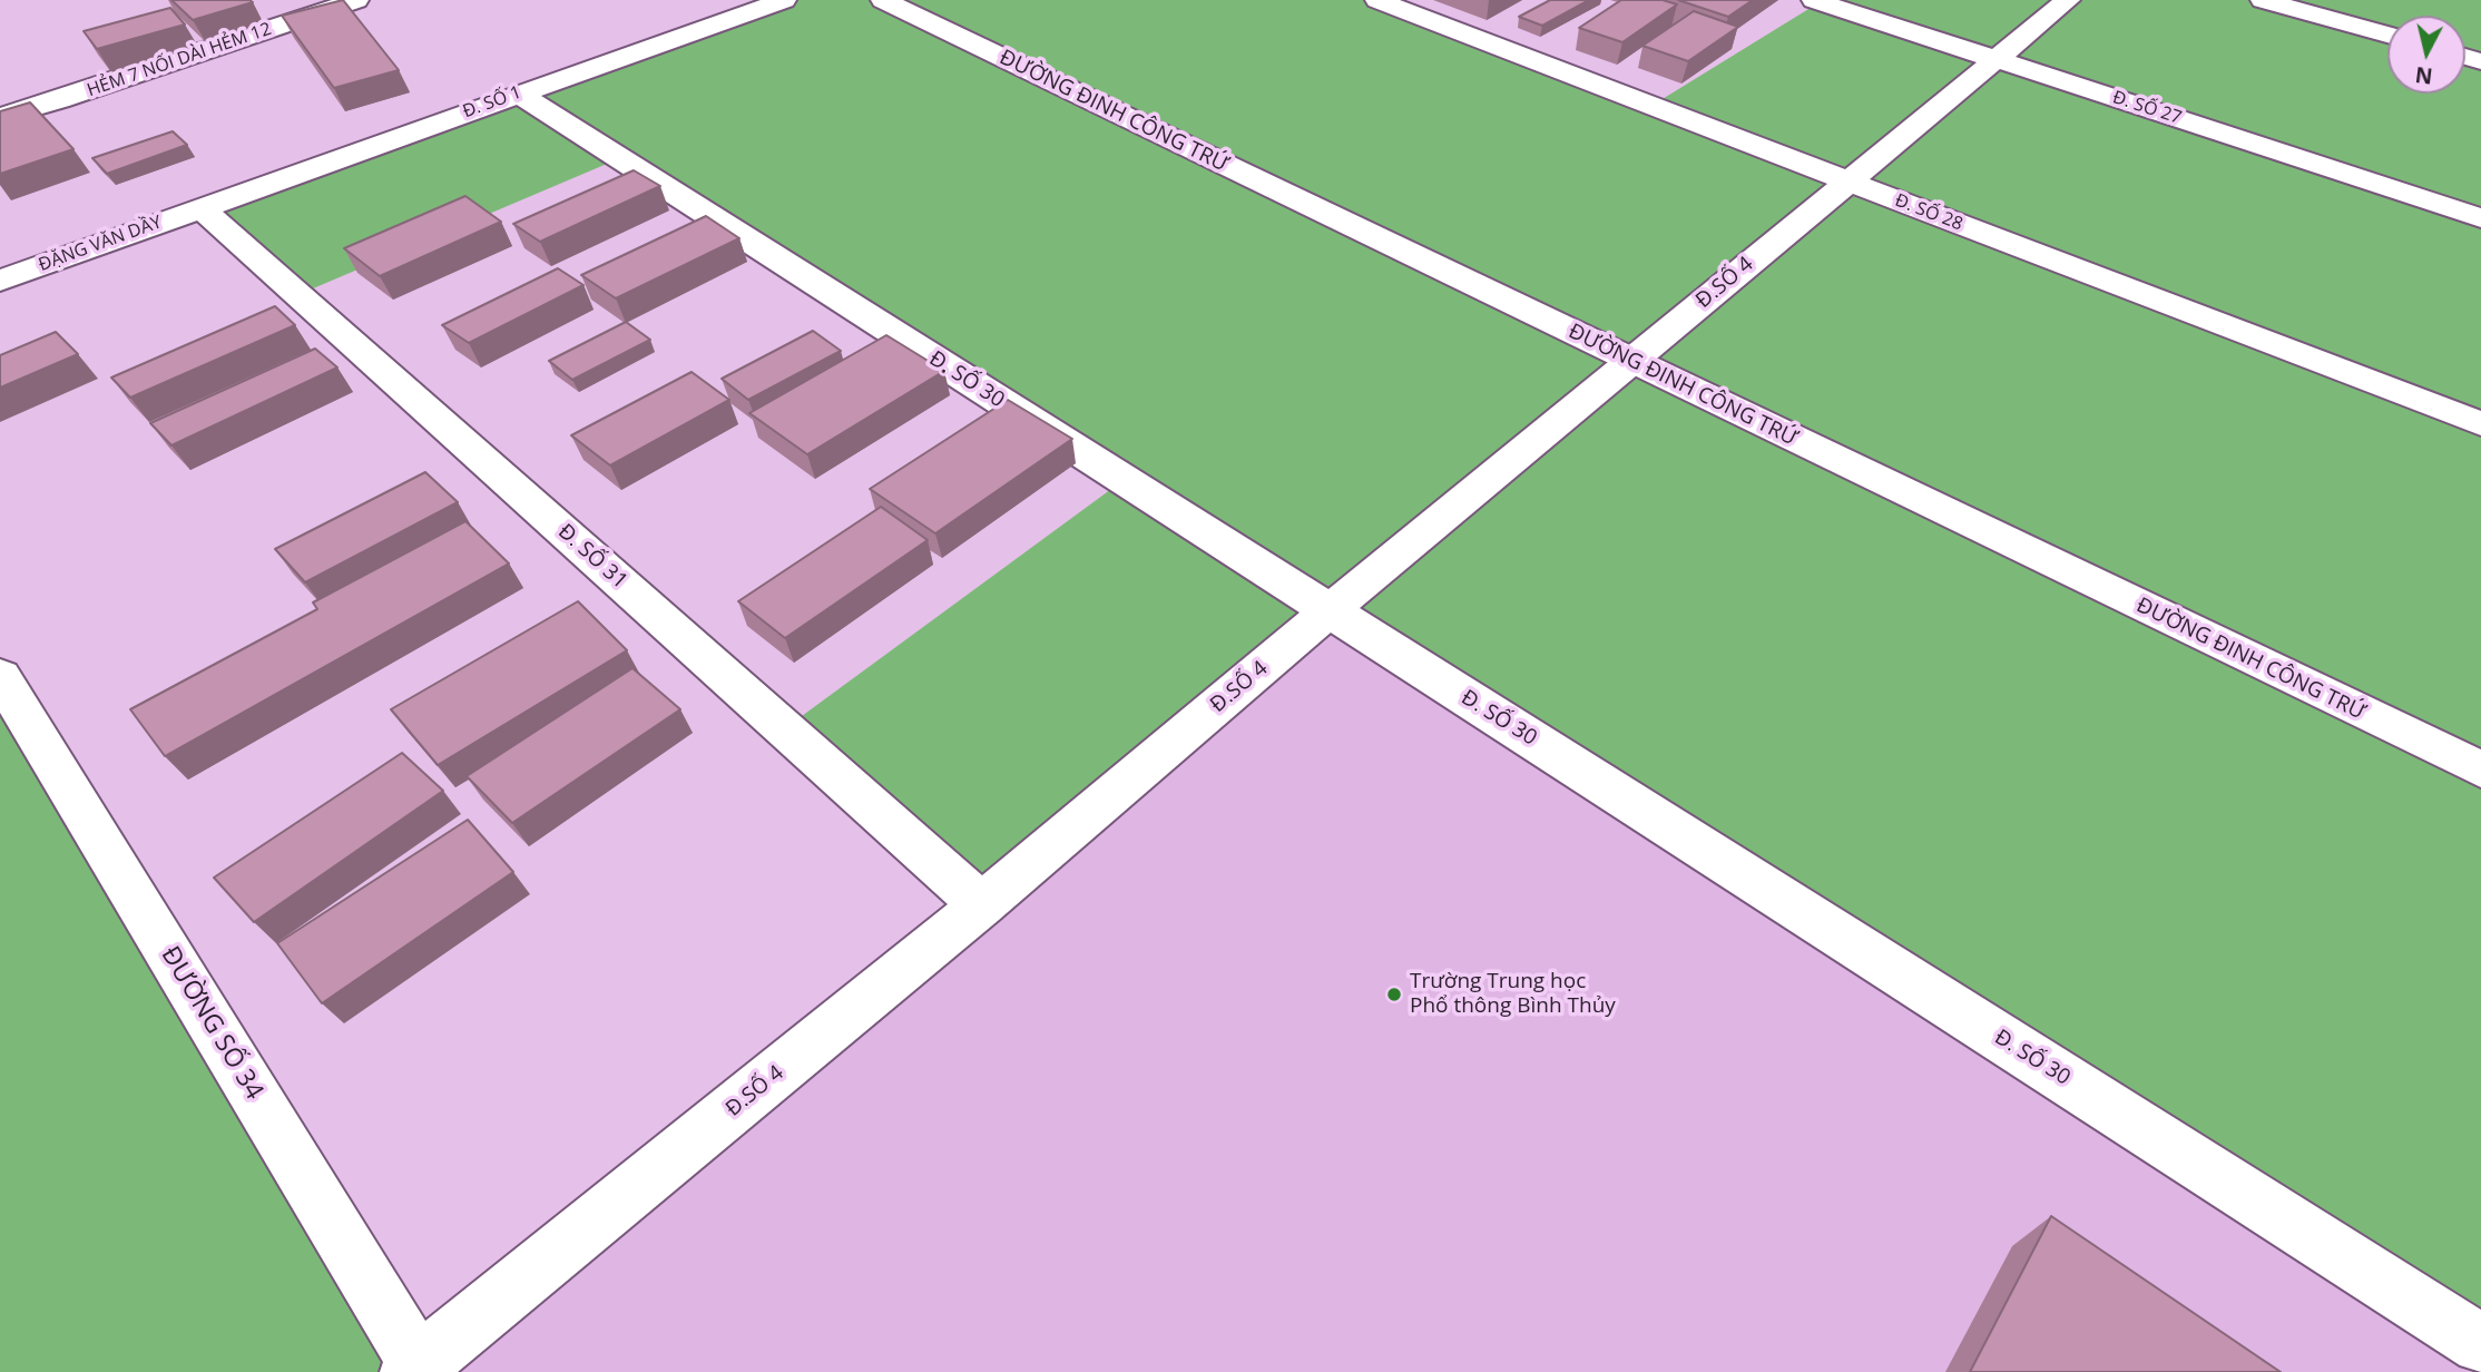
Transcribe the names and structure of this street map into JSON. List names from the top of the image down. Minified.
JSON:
{"streets":{"street":["HẺM 7 NỐI DÀI HẺM 12","Đ. SỐ 1","Đ. SỐ 27","ĐƯỜNG ĐINH CÔNG TRỨ","Đ. SỐ 28","ĐẶNG VĂN DẦY","Đ.SỐ 4","Đ. SỐ 30","Đ. SỐ 31","ĐƯỜNG SỐ 34"]},"crossings":[["Đ. SỐ 1","ĐẶNG VĂN DẦY"],["Đ. SỐ 1","Đ. SỐ 30"],["Đ. SỐ 1","Đ. SỐ 31"],["Đ. SỐ 27","Đ.SỐ 4"],["ĐƯỜNG ĐINH CÔNG TRỨ","Đ.SỐ 4"],["Đ. SỐ 28","Đ.SỐ 4"],["ĐẶNG VĂN DẦY","Đ. SỐ 31"],["Đ.SỐ 4","Đ. SỐ 30"],["Đ.SỐ 4","Đ. SỐ 31"],["Đ.SỐ 4","ĐƯỜNG SỐ 34"]],"places":["Trường Trung học Phổ thông Bình Thủy"],"north":"bottom"}
